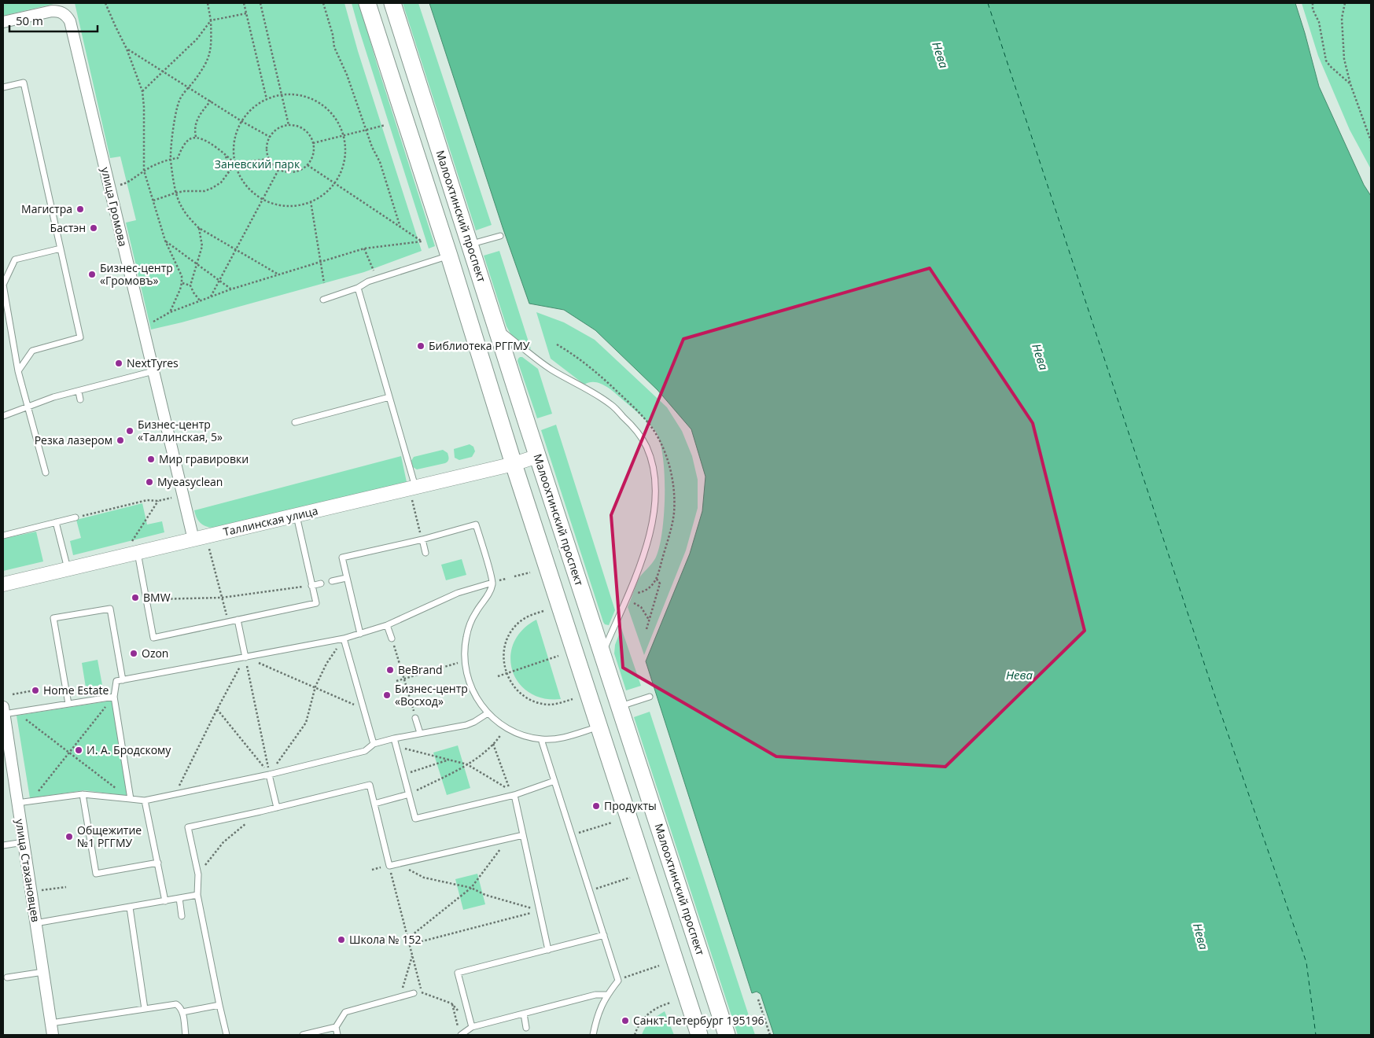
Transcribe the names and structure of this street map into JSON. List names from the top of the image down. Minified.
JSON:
{"streets":{"main road":["Малоохтинский проспект"],"street":["улица Громова","Таллинская улица","улица Стахановцев"]},"crossings":[["улица Громова","Таллинская улица"],["Малоохтинский проспект","Таллинская улица"]],"water":["Нева"],"parks":["Заневский парк"],"places":["Магистра","Бастэн","Бизнес-центр «Громовъ»","Библиотека РГГМУ","NextTyres","Бизнес-центр «Таллинская, 5»","Резка лазером","Мир гравировки","Myeasyclean","BMW","Ozon","BeBrand","Home Estate","Бизнес-центр «Восход»","И. А. Бродскому","Продукты","Общежитие №1 РГГМУ","Школа № 152","Санкт-Петербург 195196"],"scale_bar":"50 m"}
